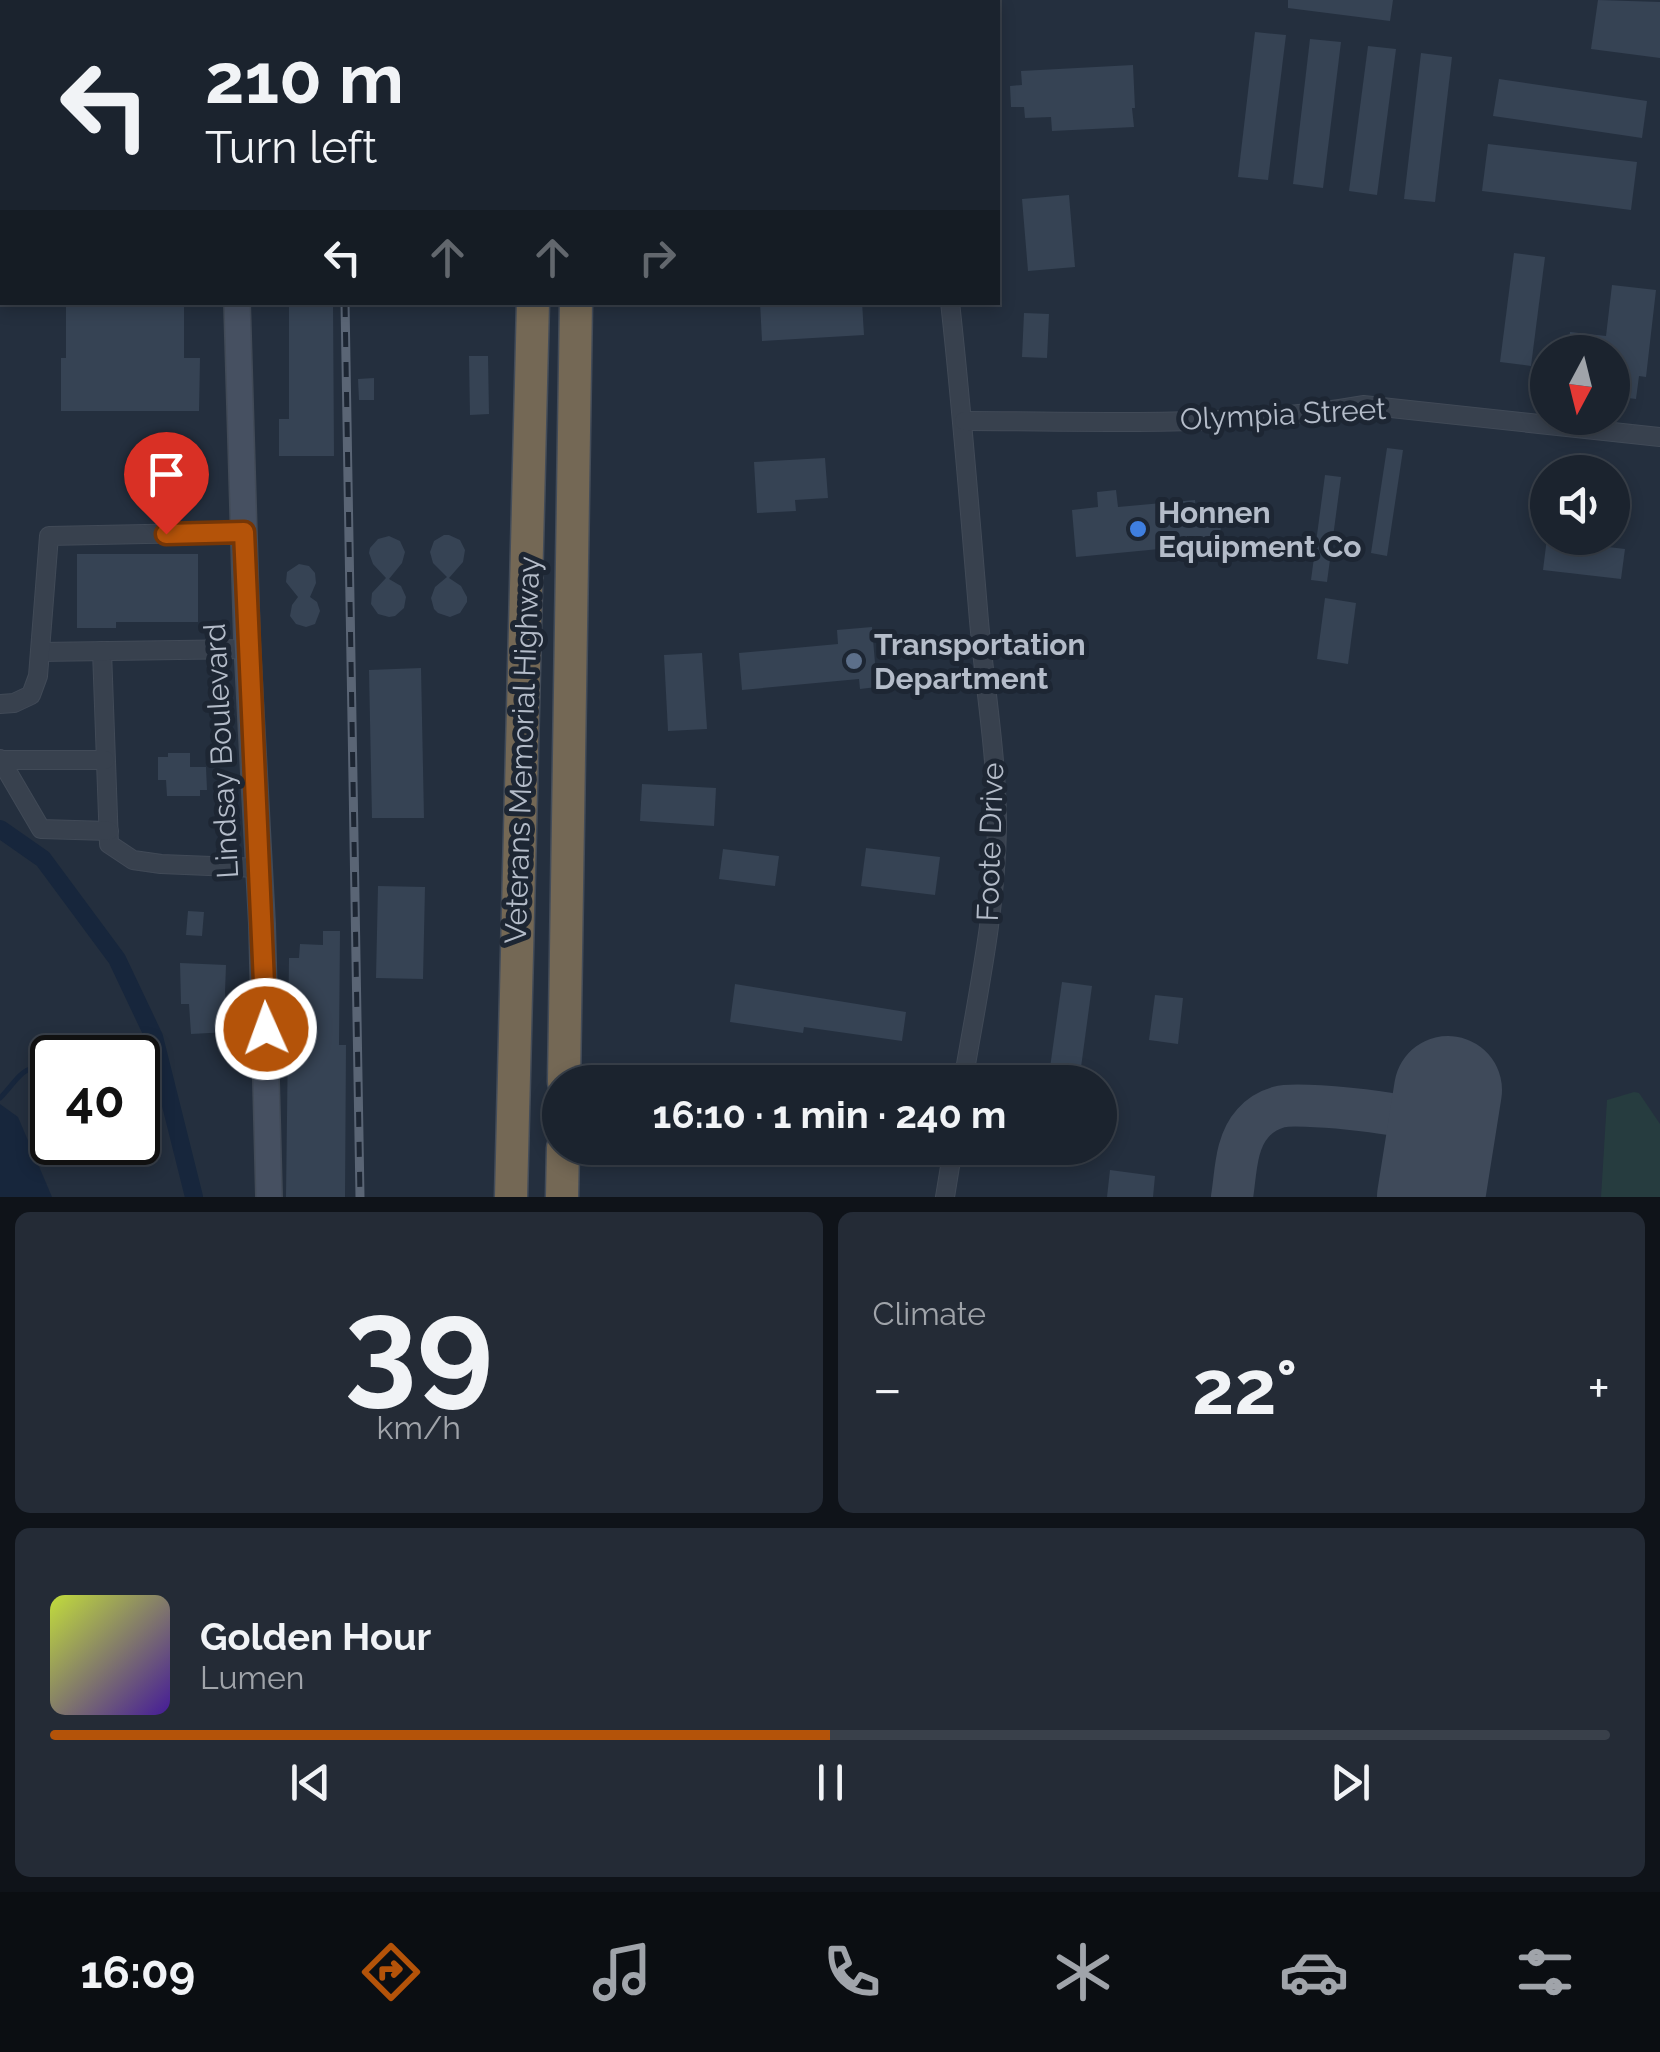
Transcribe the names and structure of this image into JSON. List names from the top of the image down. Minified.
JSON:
{"streets":{"highway":["Veterans Memorial Highway"],"street":["Olympia Street","Lindsay Boulevard","Foote Drive"]},"crossings":[["Olympia Street","Foote Drive"]],"places":["Honnen Equipment Co","Transportation Department"],"north":"bottom","page":{"turn":["210 m","Turn left"],"limit":"40","trip":"16:10 · 1 min · 240 m","tile":[["39","km/h"],"Climate"],"heat":["−","22°","+"],"song":["Golden Hour","Lumen"],"tabs":"16:09"}}
